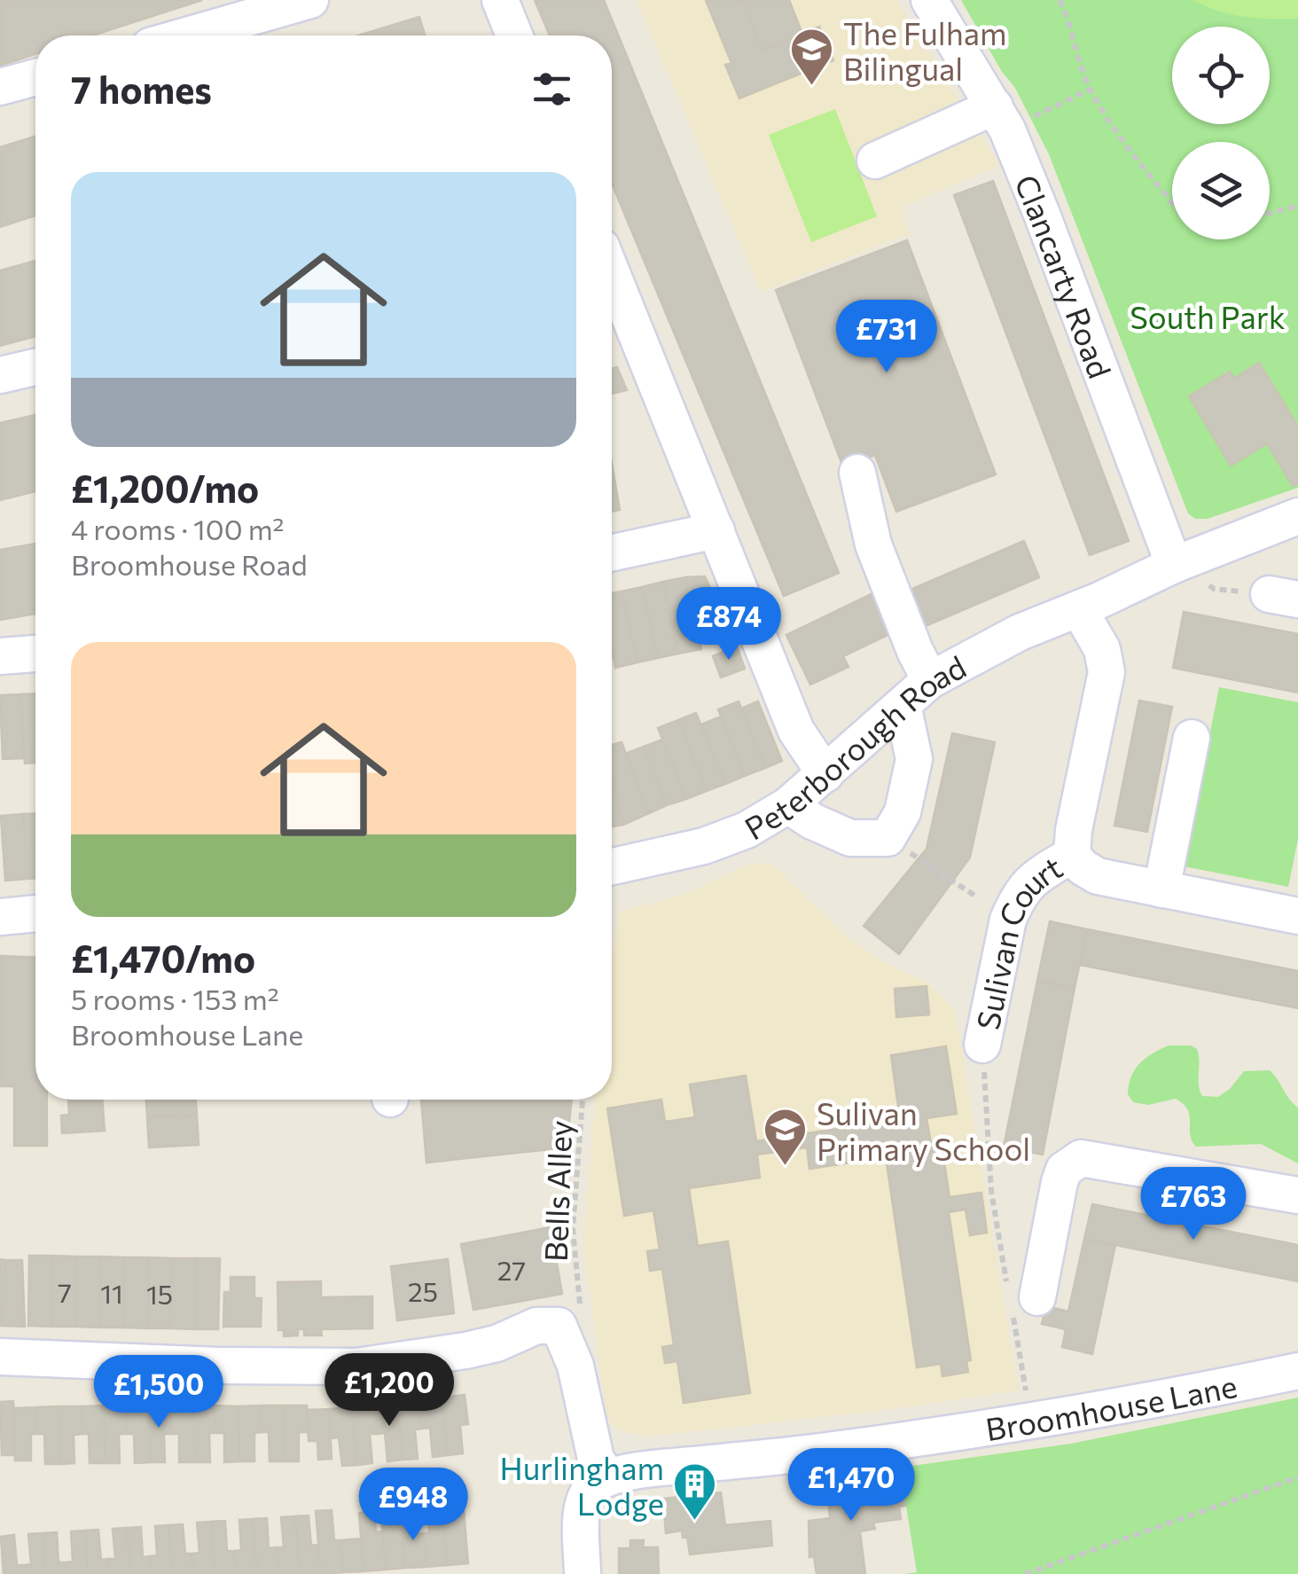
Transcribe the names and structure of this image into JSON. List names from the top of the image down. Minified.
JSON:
{"streets":{"street":["Clancarty Road","Peterborough Road","Sulivan Court","Broomhouse Lane"],"path":["Bells Alley"]},"crossings":[["Clancarty Road","Peterborough Road"],["Peterborough Road","Sulivan Court"]],"parks":["South Park"],"places":{"school or university":["The Fulham Bilingual","Sulivan Primary School"],"building":["Hurlingham Lodge"]},"house_numbers":["27","25","7","11","15"],"page":{"heading":"7 homes","list":[{"name":"£1,200/mo","note":"4 rooms · 100 m² · Broomhouse Road"},{"name":"£1,470/mo","note":"5 rooms · 153 m² · Broomhouse Lane"}],"price":["£731","£874","£763","£1,200","£1,500","£1,470","£948"]}}
